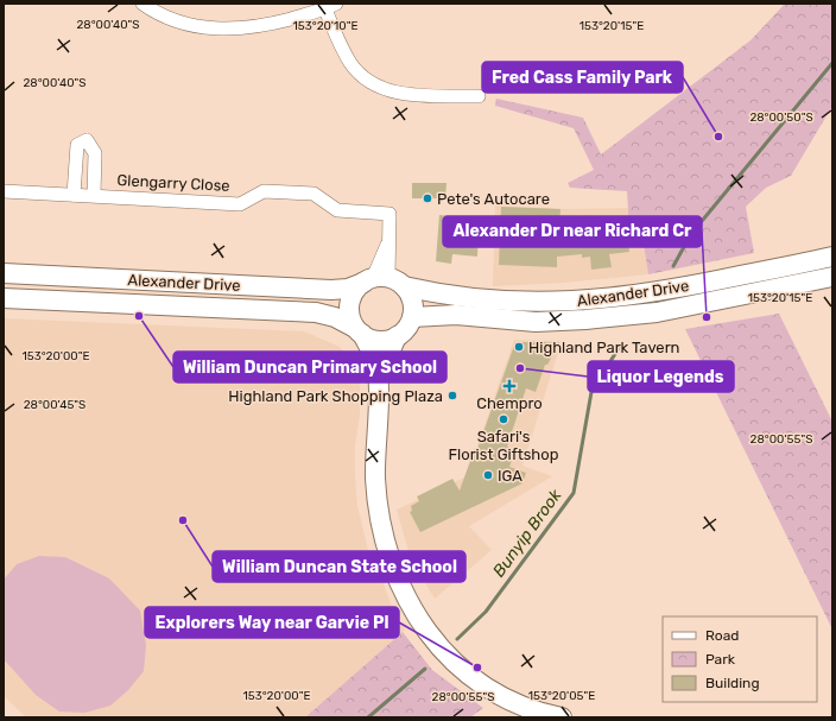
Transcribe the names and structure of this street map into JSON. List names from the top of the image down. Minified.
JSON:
{"streets":{"main road":["Alexander Drive"],"street":["Glengarry Close"]},"crossings":[["Glengarry Close","Alexander Drive"]],"water":["Bunyip Brook"],"places":{"other":["Fred Cass Family Park","Pete's Autocare","William Duncan Primary School","Alexander Dr near Richard Cr","Highland Park Tavern","Liquor Legends","Highland Park Shopping Plaza","Safari's Florist Giftshop","IGA","William Duncan State School","Explorers Way near Garvie Pl"],"health":["Chempro"]},"legend":["Road","Park","Building"],"coordinates":["28°00'40\"S","153°20'10\"E","153°20'15\"E","28°00'50\"S","153°20'00\"E","28°00'45\"S","28°00'55\"S","153°20'05\"E"]}
